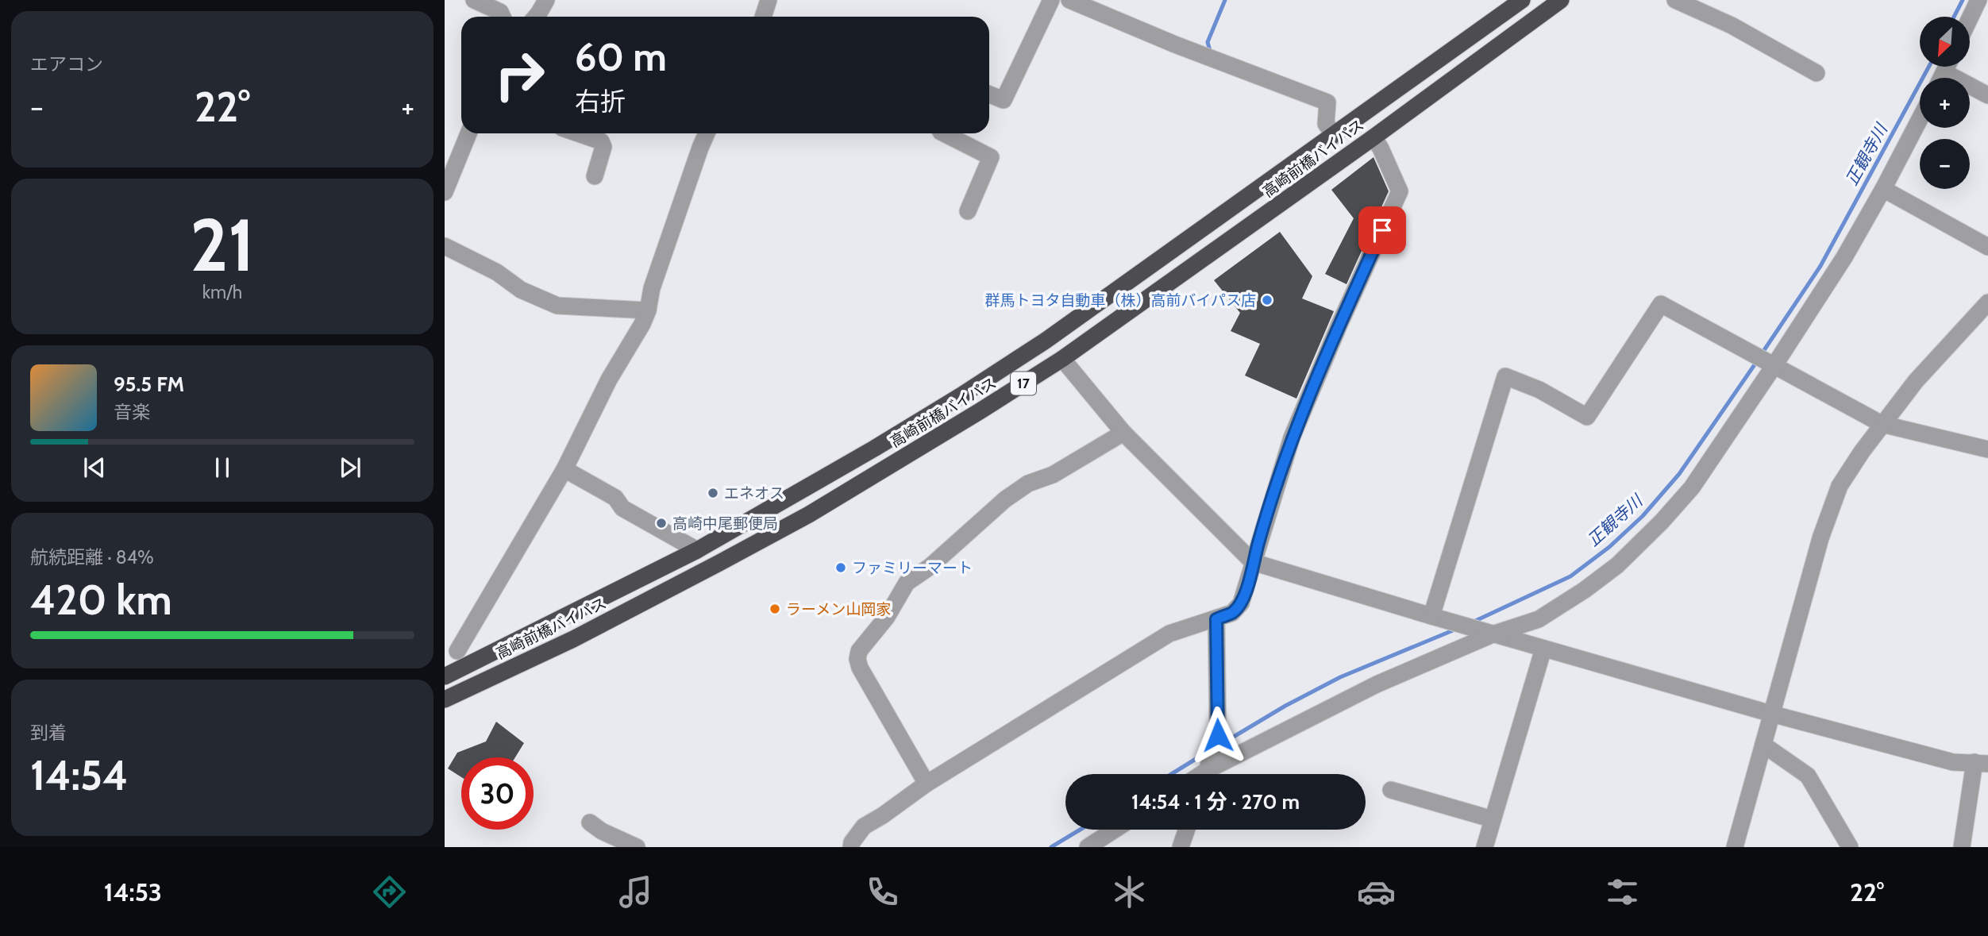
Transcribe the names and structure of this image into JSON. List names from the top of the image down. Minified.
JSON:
{"streets":{"highway":["高崎前橋バイパス","17"]},"water":["正観寺川"],"places":["群馬トヨタ自動車（株）高前バイパス店","エネオス","高崎中尾郵便局","ファミリーマート","ラーメン山岡家"],"north":"bottom left","page":{"tile":["エアコン",["21","km/h"],["航続距離 · 84%","420 km"],["到着","14:54"]],"map_buttons":["+","−"],"turn":["60 m","右折"],"heat":["−","22°","+"],"song":["95.5 FM","音楽"],"limit":"30","trip":"14:54 · 1 分 · 270 m","tabs":["14:53","22°"]}}
